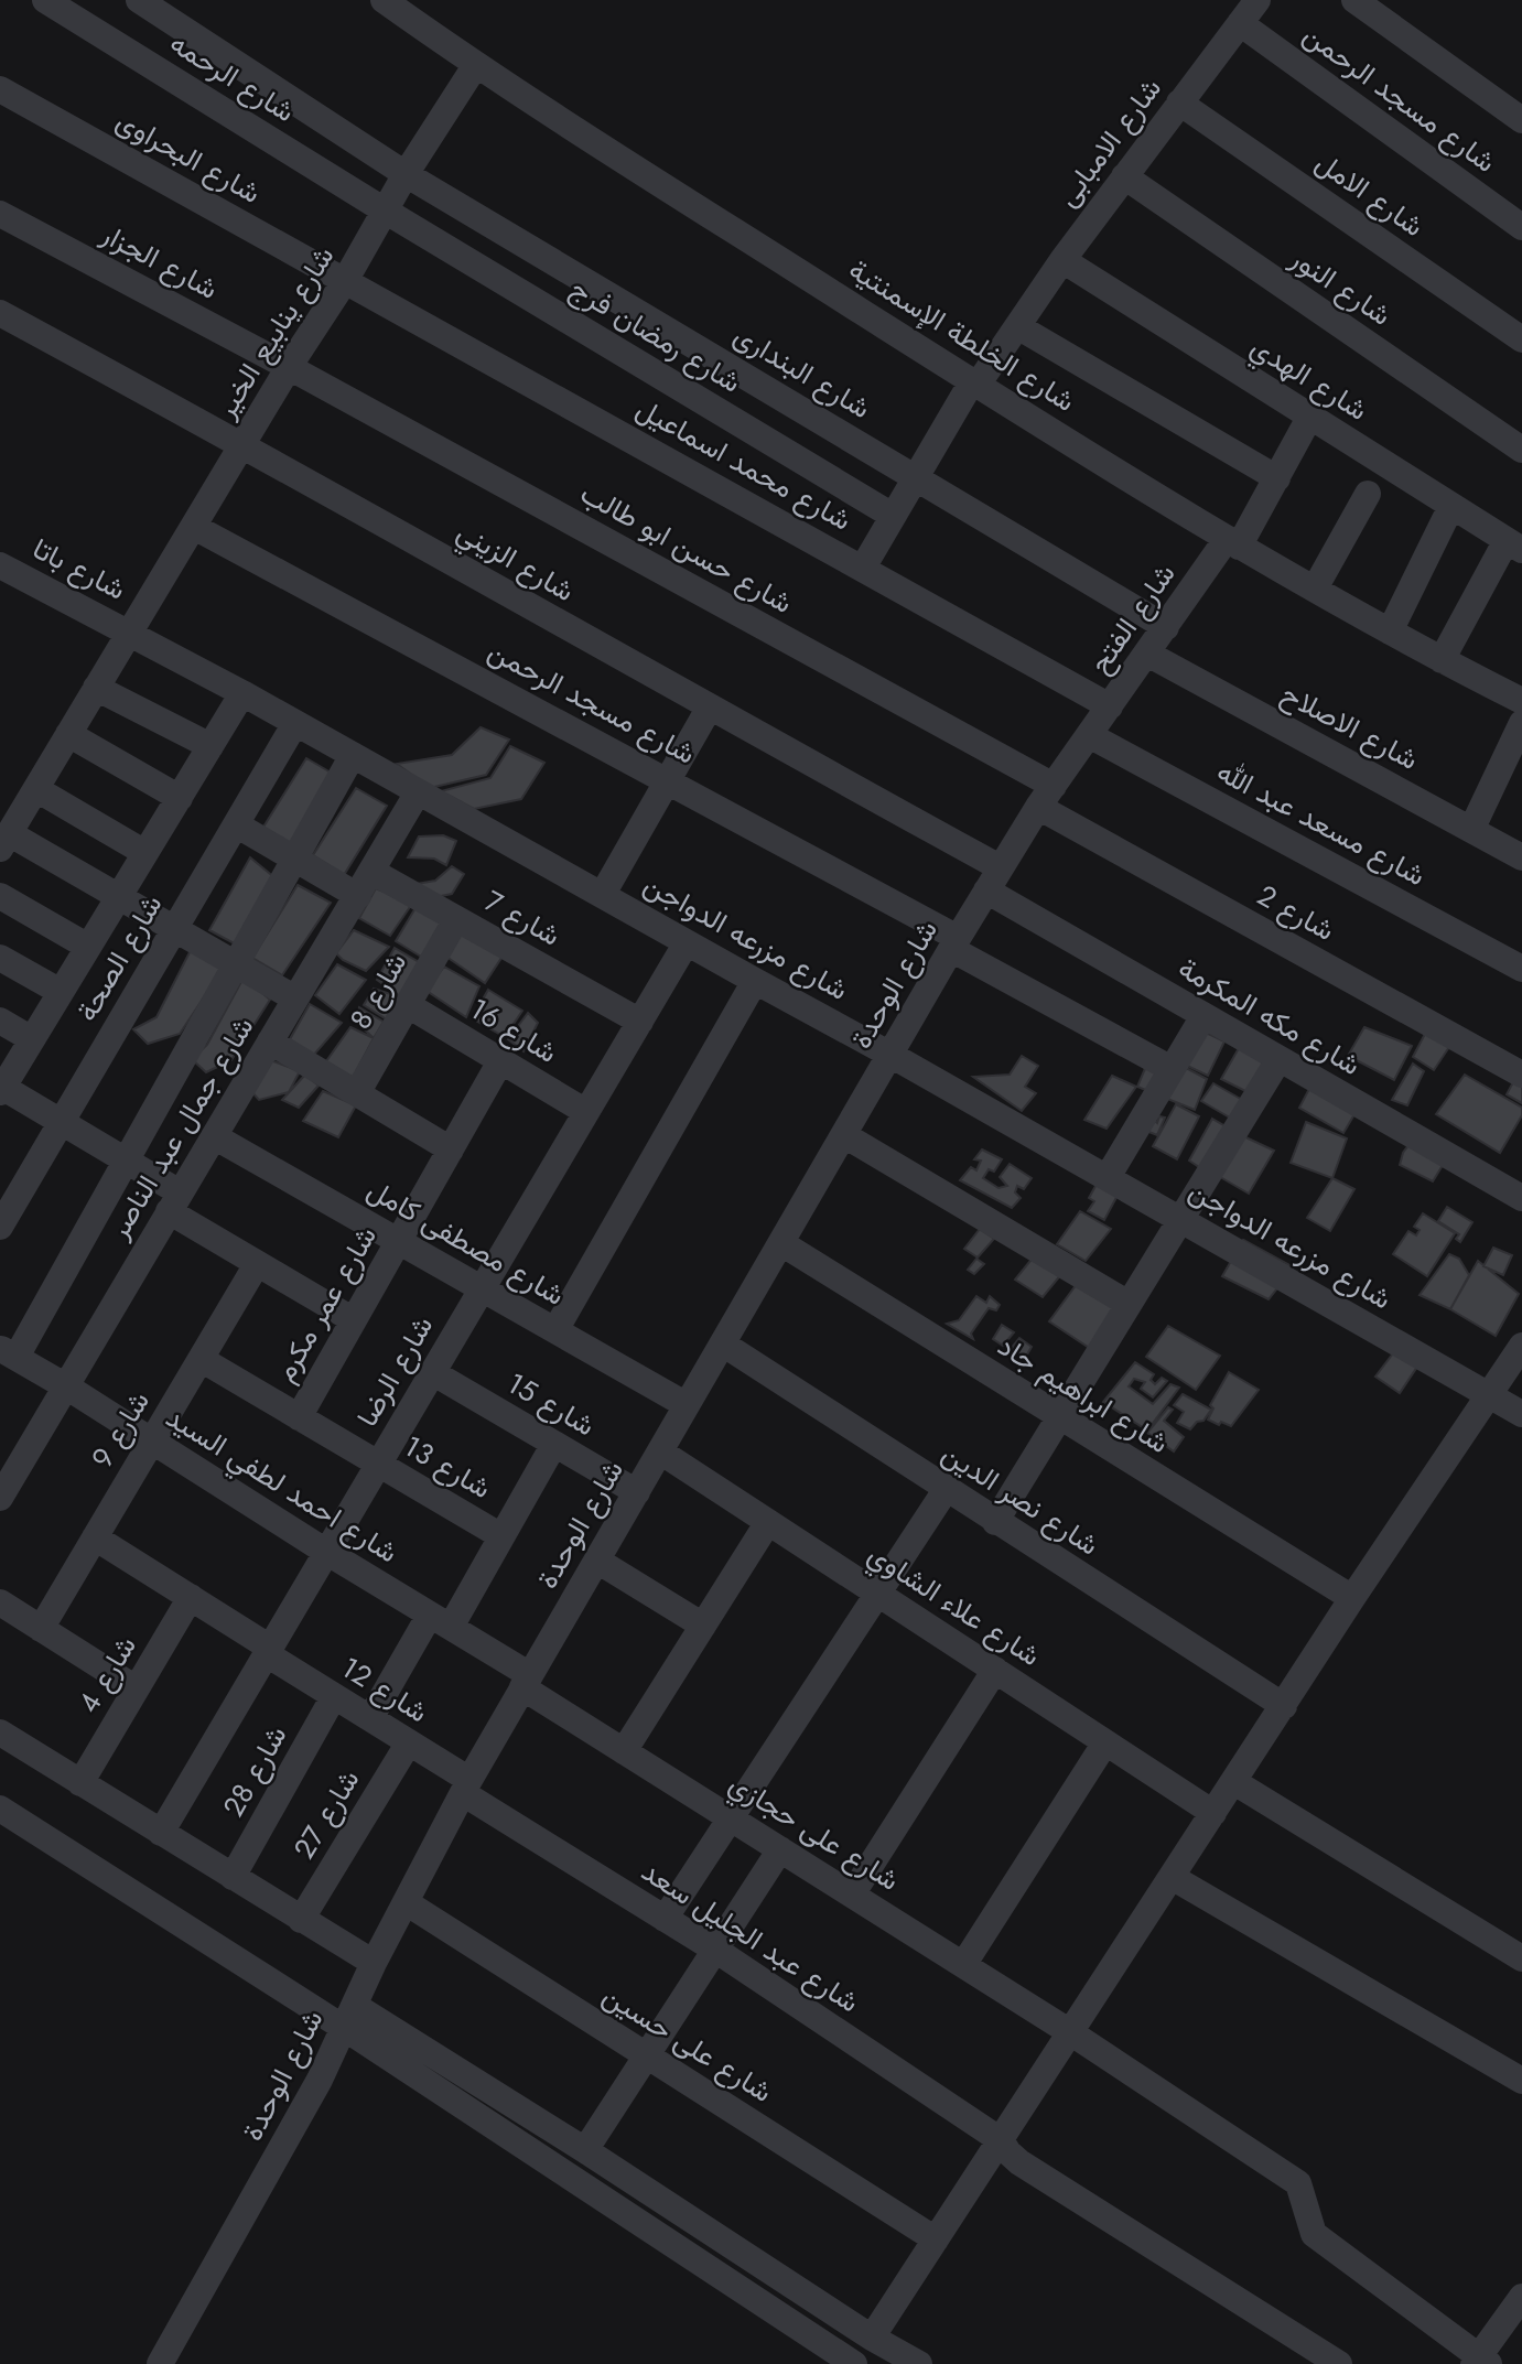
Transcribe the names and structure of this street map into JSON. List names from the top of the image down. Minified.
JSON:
{"streets":{"street":["شارع الرحمه","شارع مسجد الرحمن","شارع الامبابى","شارع البحراوى","شارع الامل","شارع الجزار","شارع النور","شارع ينابيع الخير","شارع رمضان فرج","شارع الخلطة الإسمنتية","شارع البندارى","شارع الهدي","شارع محمد اسماعيل","شارع حسن ابو طالب","شارع الزيني","شارع باتا","شارع الفتح","شارع الاصلاح","شارع مسعد عبد الله","شارع 2","شارع 7","شارع مزرعه الدواجن","شارع الصحة","شارع الوحدة","شارع 8","شارع مكه المكرمة","شارع 16","شارع جمال عبد الناصر","شارع مصطفى كامل","شارع عمر مكرم","شارع الرضا","شارع ابراهيم جاد","شارع 15","شارع 9","شارع 13","شارع احمد لطفي السيد","شارع نصر الدين","شارع علاء الشاوي","شارع 4","شارع 12","شارع 28","شارع 27","شارع على حجازي","شارع عبد الجليل سعد","شارع على حسين"]},"crossings":[["شارع الرحمه","شارع ينابيع الخير"],["شارع الرحمه","شارع رمضان فرج"],["شارع مسجد الرحمن","شارع الامبابى"],["شارع مسجد الرحمن","شارع ينابيع الخير"],["شارع مسجد الرحمن","شارع الوحدة"],["شارع الامبابى","شارع الامل"],["شارع الامبابى","شارع النور"],["شارع الامبابى","شارع رمضان فرج"],["شارع الامبابى","شارع الخلطة الإسمنتية"],["شارع الامبابى","شارع البندارى"],["شارع الامبابى","شارع الهدي"],["شارع الامبابى","شارع محمد اسماعيل"],["شارع البحراوى","شارع ينابيع الخير"],["شارع البحراوى","شارع محمد اسماعيل"],["شارع الجزار","شارع ينابيع الخير"],["شارع الجزار","شارع حسن ابو طالب"],["شارع ينابيع الخير","شارع رمضان فرج"],["شارع ينابيع الخير","شارع الخلطة الإسمنتية"],["شارع ينابيع الخير","شارع البندارى"],["شارع ينابيع الخير","شارع محمد اسماعيل"],["شارع ينابيع الخير","شارع حسن ابو طالب"],["شارع ينابيع الخير","شارع الزيني"],["شارع ينابيع الخير","شارع باتا"],["شارع ينابيع الخير","شارع مزرعه الدواجن"],["شارع الخلطة الإسمنتية","شارع الفتح"],["شارع البندارى","شارع الفتح"],["شارع الهدي","شارع الفتح"],["شارع محمد اسماعيل","شارع الفتح"],["شارع حسن ابو طالب","شارع 2"],["شارع حسن ابو طالب","شارع الوحدة"],["شارع الزيني","شارع الوحدة"],["شارع الزيني","شارع مكه المكرمة"],["شارع باتا","شارع مزرعه الدواجن"],["شارع الفتح","شارع الاصلاح"],["شارع الفتح","شارع مسعد عبد الله"],["شارع الفتح","شارع الوحدة"],["شارع مسعد عبد الله","شارع الوحدة"],["شارع 2","شارع الوحدة"],["شارع 7","شارع 8"],["شارع 7","شارع جمال عبد الناصر"],["شارع 7","شارع الرضا"],["شارع مزرعه الدواجن","شارع الصحة"],["شارع مزرعه الدواجن","شارع الوحدة"],["شارع مزرعه الدواجن","شارع جمال عبد الناصر"],["شارع مزرعه الدواجن","شارع الرضا"],["شارع الوحدة","شارع مكه المكرمة"],["شارع الوحدة","شارع مصطفى كامل"],["شارع الوحدة","شارع ابراهيم جاد"],["شارع الوحدة","شارع 15"],["شارع الوحدة","شارع احمد لطفي السيد"],["شارع الوحدة","شارع نصر الدين"],["شارع الوحدة","شارع علاء الشاوي"],["شارع الوحدة","شارع 12"],["شارع الوحدة","شارع على حجازي"],["شارع الوحدة","شارع عبد الجليل سعد"],["شارع الوحدة","شارع على حسين"],["شارع 8","شارع 16"],["شارع 16","شارع عمر مكرم"],["شارع 16","شارع الرضا"],["شارع جمال عبد الناصر","شارع مصطفى كامل"],["شارع جمال عبد الناصر","شارع احمد لطفي السيد"],["شارع مصطفى كامل","شارع عمر مكرم"],["شارع مصطفى كامل","شارع الرضا"],["شارع عمر مكرم","شارع 13"],["شارع الرضا","شارع 15"],["شارع الرضا","شارع 13"],["شارع الرضا","شارع احمد لطفي السيد"],["شارع الرضا","شارع 12"],["شارع 9","شارع 13"],["شارع 9","شارع احمد لطفي السيد"],["شارع 9","شارع 12"],["شارع احمد لطفي السيد","شارع على حجازي"],["شارع 4","شارع 12"],["شارع 12","شارع 28"],["شارع 12","شارع 27"],["شارع 12","شارع عبد الجليل سعد"]]}
